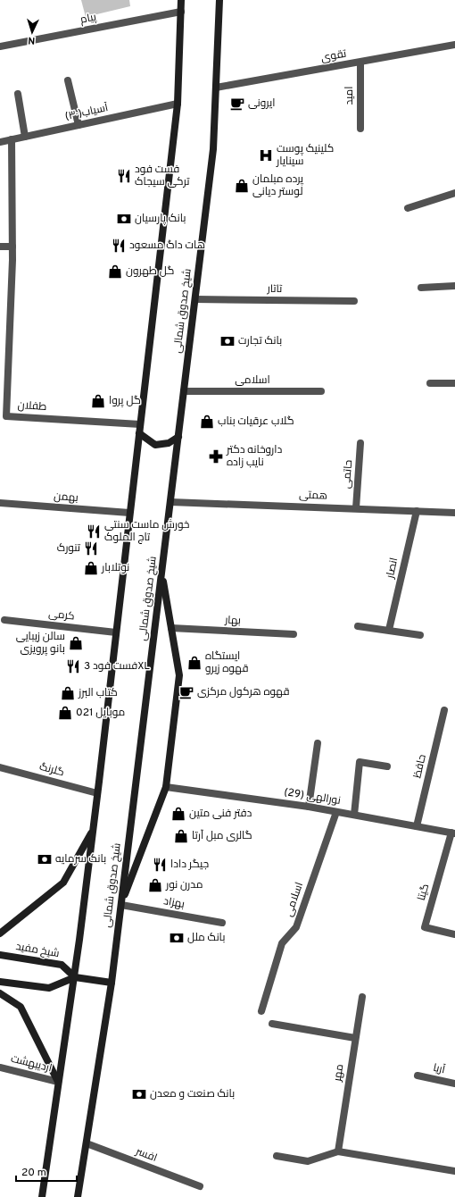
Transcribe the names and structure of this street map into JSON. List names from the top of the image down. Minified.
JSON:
{"streets":{"main road":["شیخ صدوق شمالی","شیخ مفید"],"street":["پیام","تقوی","امید","آسیاب(۳۰)","تاتار","اسلامی","طفلان","حاتمی","همتی","بهمن","انصار","کرمی","بهار","حافظ","گلرنگ","نورالهی (29)","گیتا","بهزاد","اردیبهشت","آریا","مهر","افسر"]},"crossings":[["تقوی","امید"],["تقوی","شیخ صدوق شمالی"],["آسیاب(۳۰)","طفلان"],["تاتار","شیخ صدوق شمالی"],["شیخ صدوق شمالی","اسلامی"],["شیخ صدوق شمالی","همتی"],["شیخ صدوق شمالی","بهزاد"],["شیخ صدوق شمالی","افسر"],["اسلامی","نورالهی (29)"],["حاتمی","همتی"],["همتی","انصار"],["حافظ","نورالهی (29)"],["نورالهی (29)","گیتا"]],"places":{"cafe":["ایرونی","قهوه هرکول مرکزی"],"hospital":["کلینیک پوست سینایار"],"restaurant":["فست فود ترکی سیجاک","هات داگ مسعود","خورش ماست سنتی تاج الملوک","تنورک","فست فود 3XL","جیگر دادا"],"shop":["پرده مبلمان لوستر دیانی","گل طهرون","گل پروا","گلاب عرقیات بناب","نوتلابار","سالن زیبایی بانو پرویزی","ایستگاه قهوه زیرو","کتاب البرز","موبایل 021","دفتر فنی متین","گالری مبل آرتا","مدرن نور"],"bank":["بانک پارسیان","بانک تجارت","بانک سرمایه","بانک ملل","بانک صنعت و معدن"],"pharmacy":["داروخانه دکتر نایب زاده"]},"scale_bar":"20 m","north":"bottom"}
